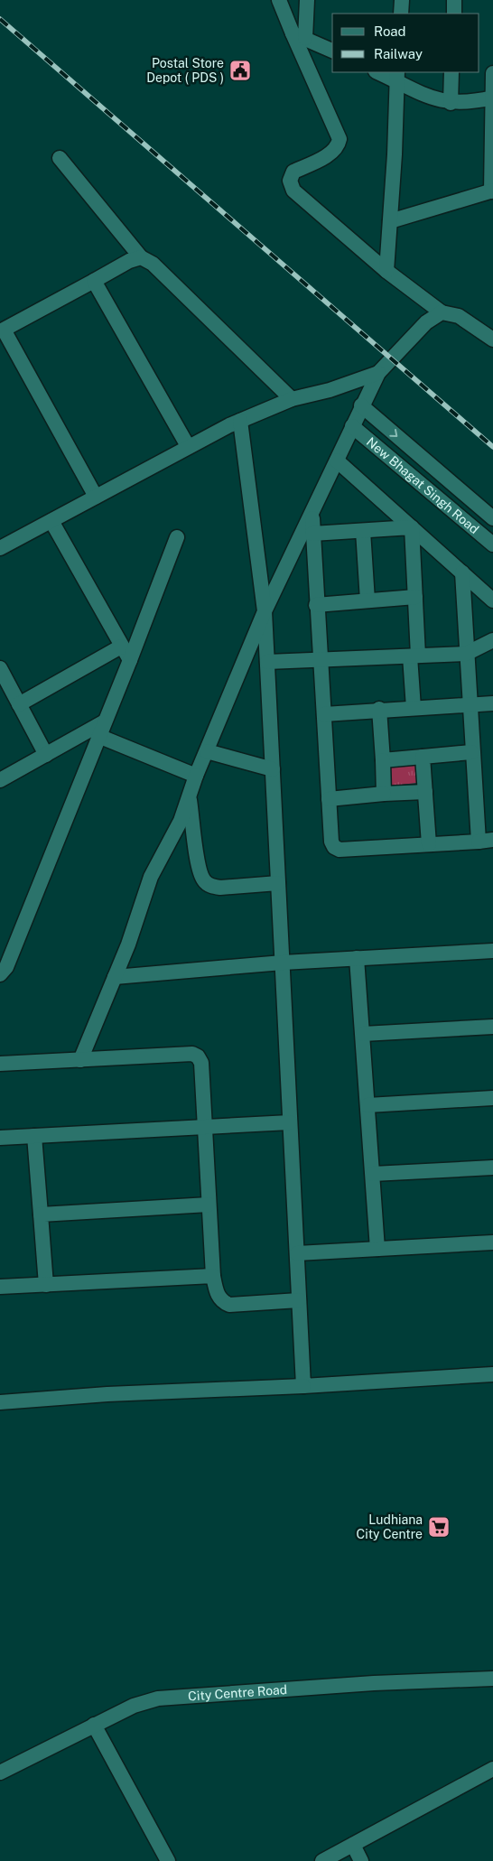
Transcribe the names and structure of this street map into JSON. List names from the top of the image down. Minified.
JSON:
{"streets":{"street":["New Bhagat Singh Road","City Centre Road"]},"places":{"public building":["Postal Store Depot ( PDS )"],"supermarket":["Ludhiana City Centre"]},"legend":["Road","Railway"]}
